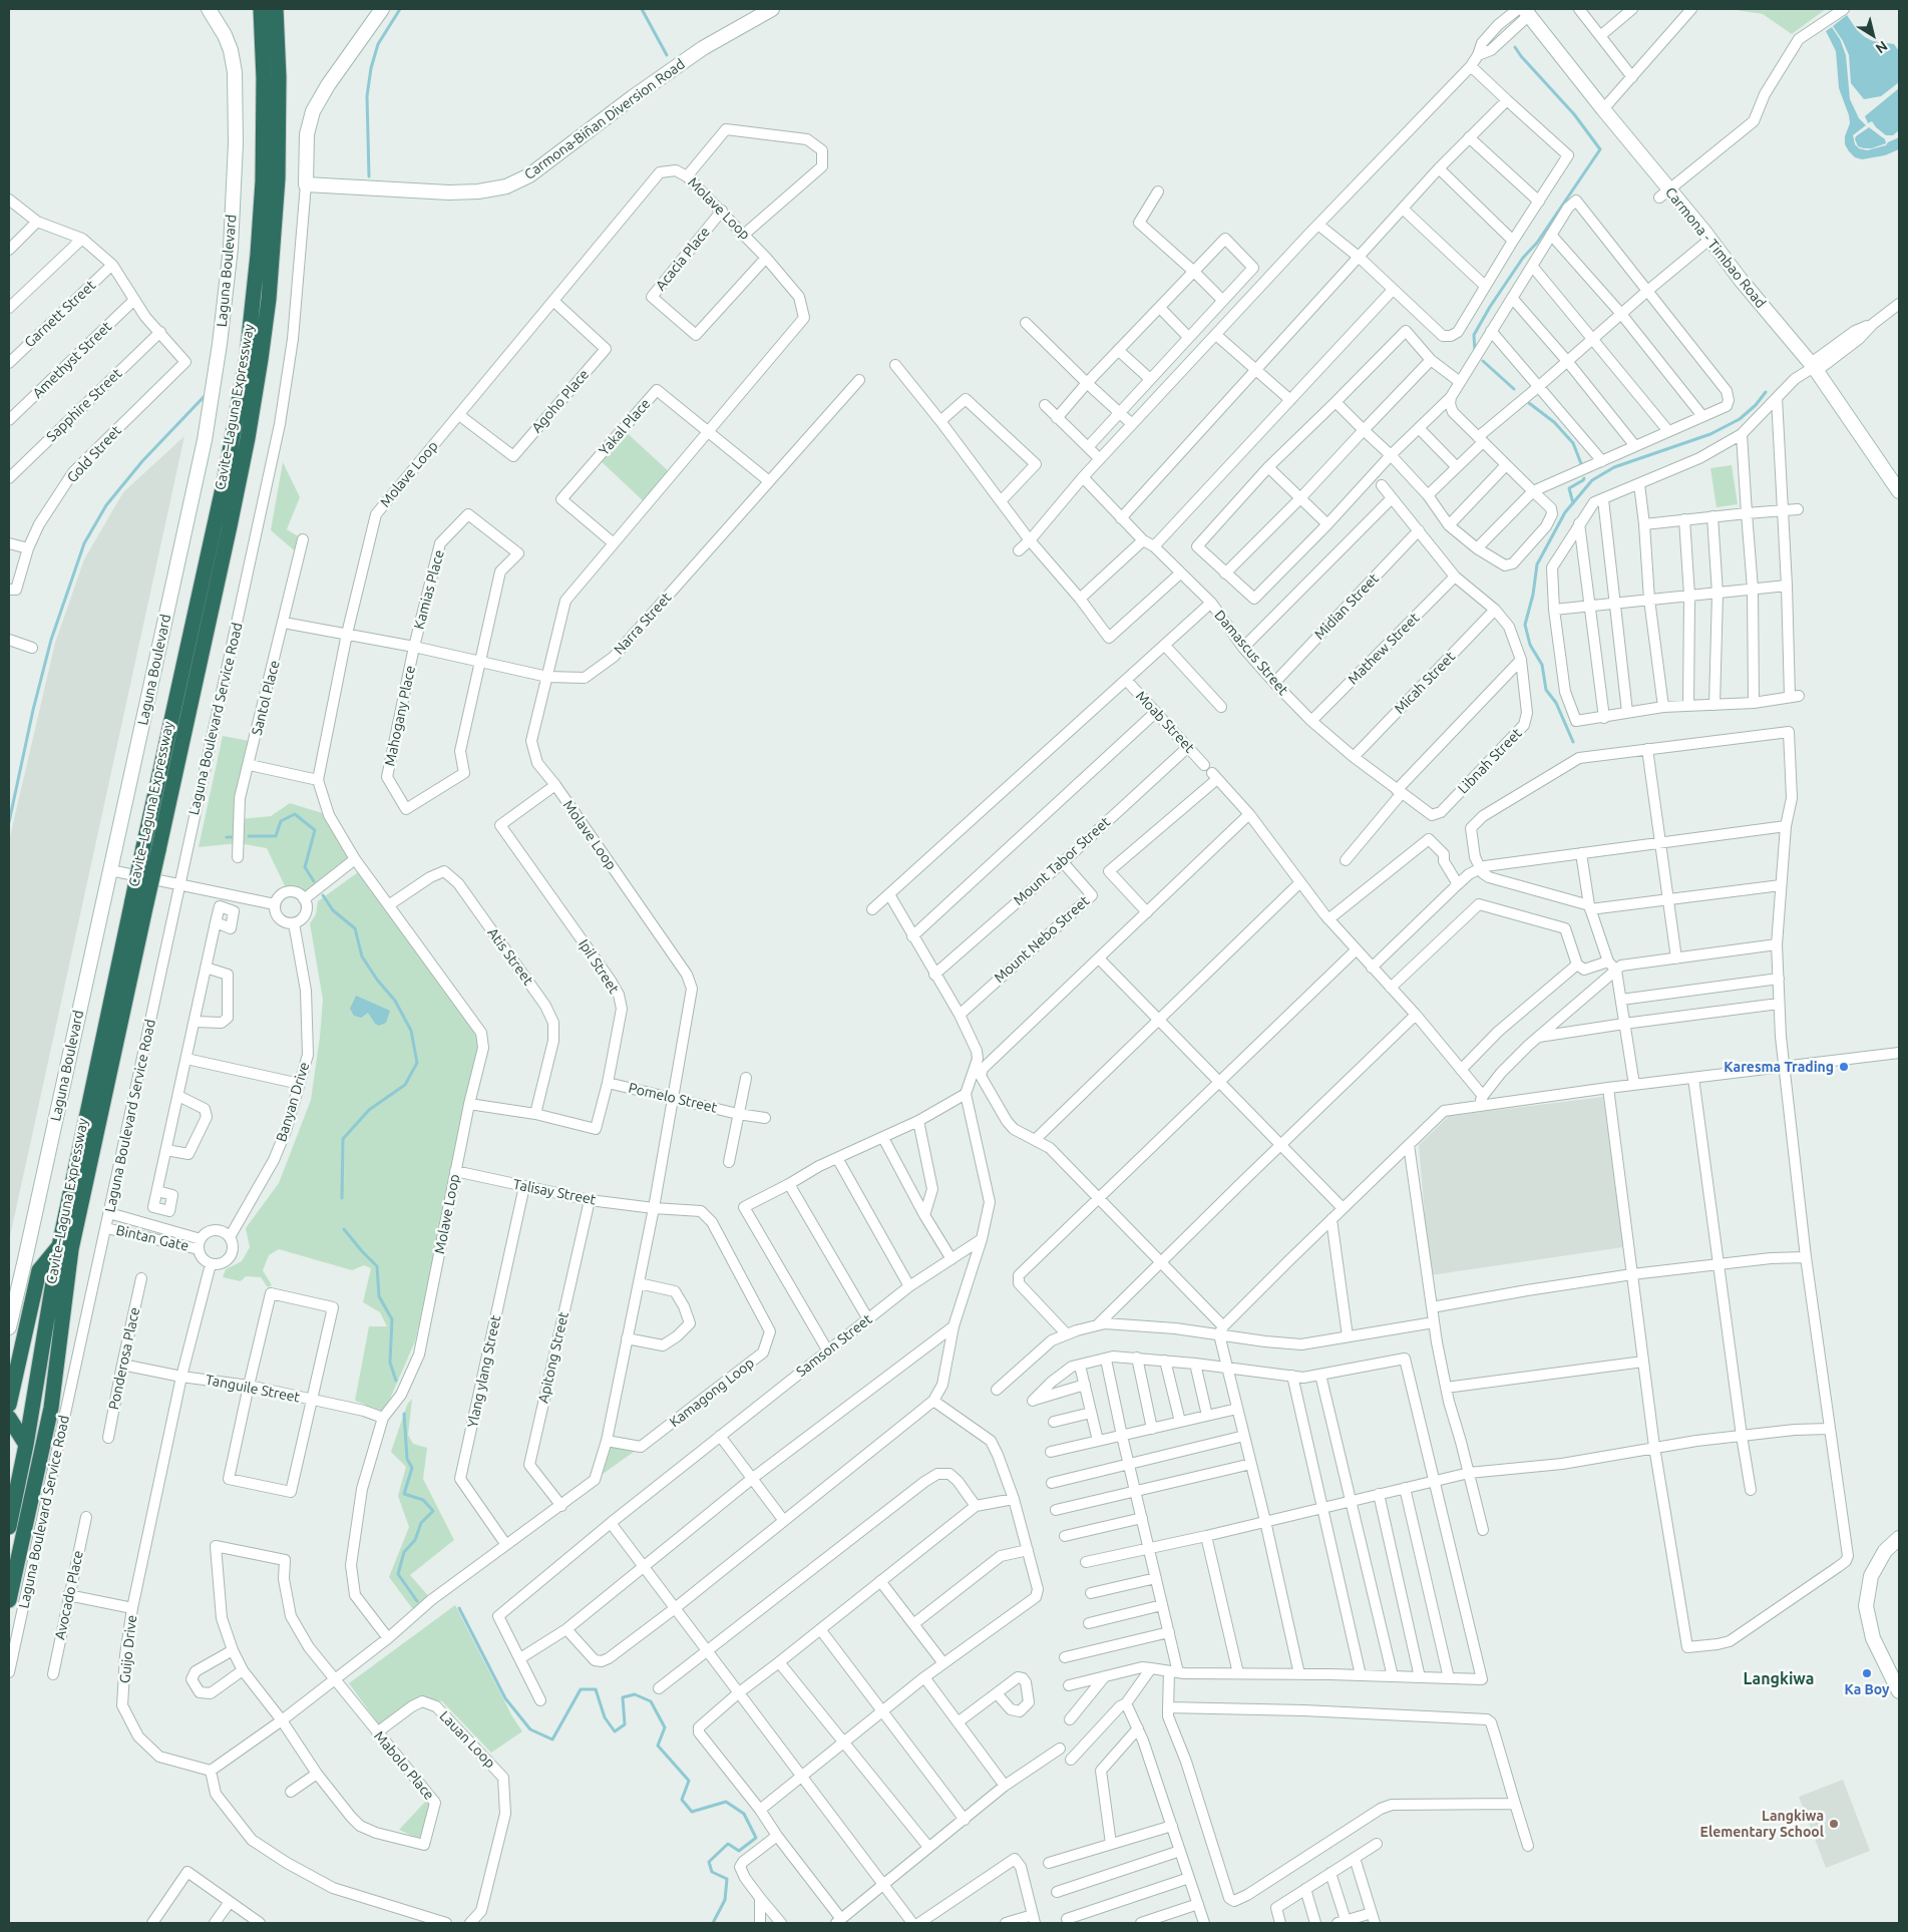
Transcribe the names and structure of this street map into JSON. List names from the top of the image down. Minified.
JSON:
{"streets":{"highway":["Cavite–Laguna Expressway"],"main road":["Carmona-Biñan Diversion Road","Carmona - Timbao Road","Laguna Boulevard"],"street":["Molave Loop","Acacia Place","Garnett Street","Amethyst Street","Agoho Place","Sapphire Street","Yakal Place","Gold Street","Kamias Place","Midian Street","Narra Street","Mathew Street","Damascus Street","Micah Street","Santol Place","Mahogany Place","Laguna Boulevard Service Road","Moab Street","Libnah Street","Mount Tabor Street","Mount Nebo Street","Atis Street","Ipil Street","Pomelo Street","Banyan Drive","Talisay Street","Bintan Gate","Samson Street","Apitong Street","Ponderosa Place","Ylang ylang Street","Tanguile Street","Kamagong Loop","Avocado Place","Guijo Drive","Lauan Loop","Mabolo Place"]},"crossings":[["Carmona-Biñan Diversion Road","Laguna Boulevard Service Road"],["Molave Loop","Acacia Place"],["Molave Loop","Agoho Place"],["Molave Loop","Yakal Place"],["Molave Loop","Narra Street"],["Molave Loop","Atis Street"],["Molave Loop","Ipil Street"],["Molave Loop","Pomelo Street"],["Molave Loop","Talisay Street"],["Molave Loop","Apitong Street"],["Molave Loop","Ylang ylang Street"],["Molave Loop","Tanguile Street"],["Molave Loop","Kamagong Loop"],["Sapphire Street","Gold Street"],["Yakal Place","Narra Street"],["Kamias Place","Narra Street"],["Kamias Place","Mahogany Place"],["Midian Street","Damascus Street"],["Midian Street","Libnah Street"],["Narra Street","Santol Place"],["Narra Street","Mahogany Place"],["Mathew Street","Damascus Street"],["Mathew Street","Libnah Street"],["Damascus Street","Micah Street"],["Damascus Street","Libnah Street"],["Micah Street","Libnah Street"],["Laguna Boulevard Service Road","Bintan Gate"],["Moab Street","Mount Tabor Street"],["Mount Tabor Street","Mount Nebo Street"],["Atis Street","Ipil Street"],["Ipil Street","Pomelo Street"],["Banyan Drive","Bintan Gate"],["Banyan Drive","Guijo Drive"],["Talisay Street","Apitong Street"],["Talisay Street","Ylang ylang Street"],["Talisay Street","Kamagong Loop"],["Bintan Gate","Guijo Drive"],["Ponderosa Place","Tanguile Street"],["Tanguile Street","Guijo Drive"],["Lauan Loop","Mabolo Place"]],"districts":["Langkiwa"],"places":["Karesma Trading","Ka Boy","Langkiwa Elementary School"],"north":"bottom right"}
